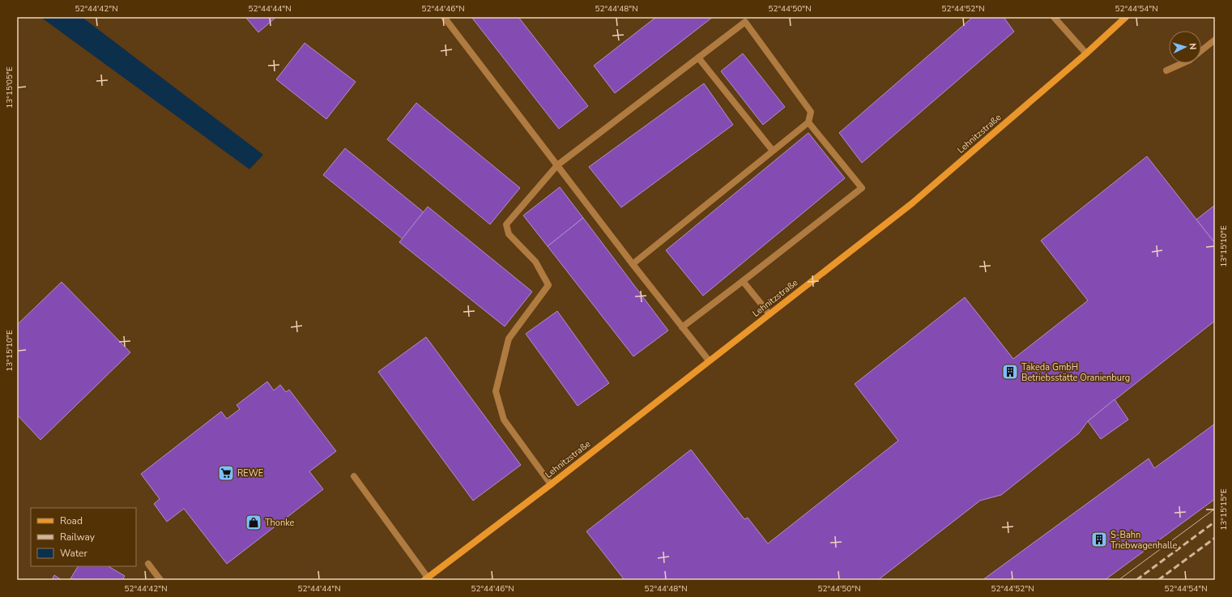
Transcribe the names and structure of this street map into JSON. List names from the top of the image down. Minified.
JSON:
{"streets":{"main road":["Lehnitzstraße"]},"places":{"building":["Takeda GmbH Betriebsstätte Oranienburg","S-Bahn Triebwagenhalle"],"supermarket":["REWE"],"shop":["Thonke"]},"legend":["Road","Railway","Water"],"north":"right","coordinates":["52°44'42\"N","52°44'44\"N","52°44'46\"N","52°44'48\"N","52°44'50\"N","52°44'52\"N","52°44'54\"N","13°15'05\"E","13°15'10\"E","13°15'15\"E"]}
